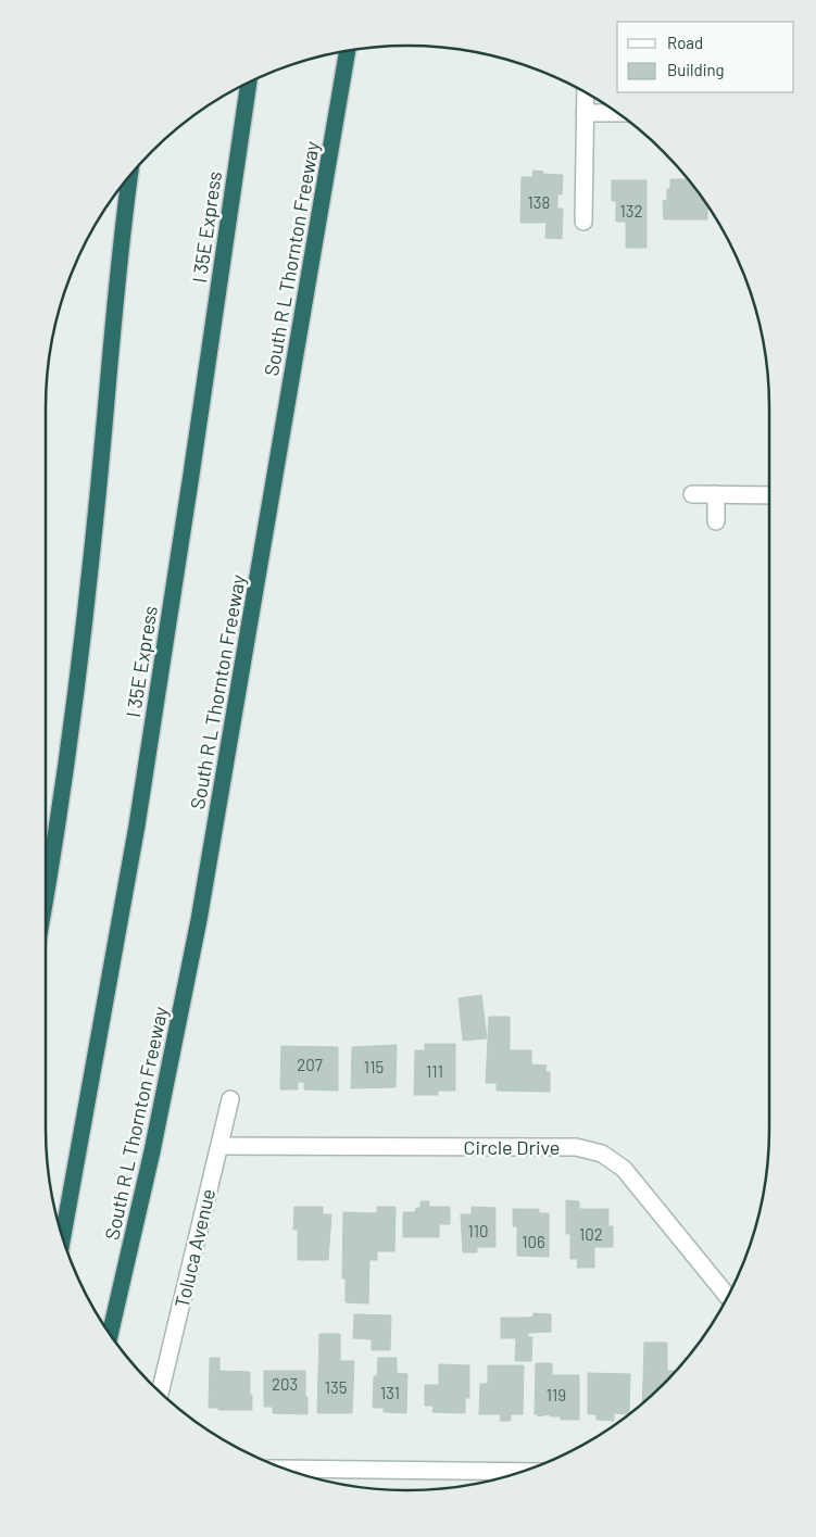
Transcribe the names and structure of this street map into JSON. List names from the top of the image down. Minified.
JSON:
{"streets":{"highway":["I 35E Express","South R L Thornton Freeway"],"street":["Circle Drive","Toluca Avenue"]},"crossings":[["Circle Drive","Toluca Avenue"]],"house_numbers":["138","132","207","115","111","110","102","106","203","135","131","119"],"legend":["Road","Building"]}
